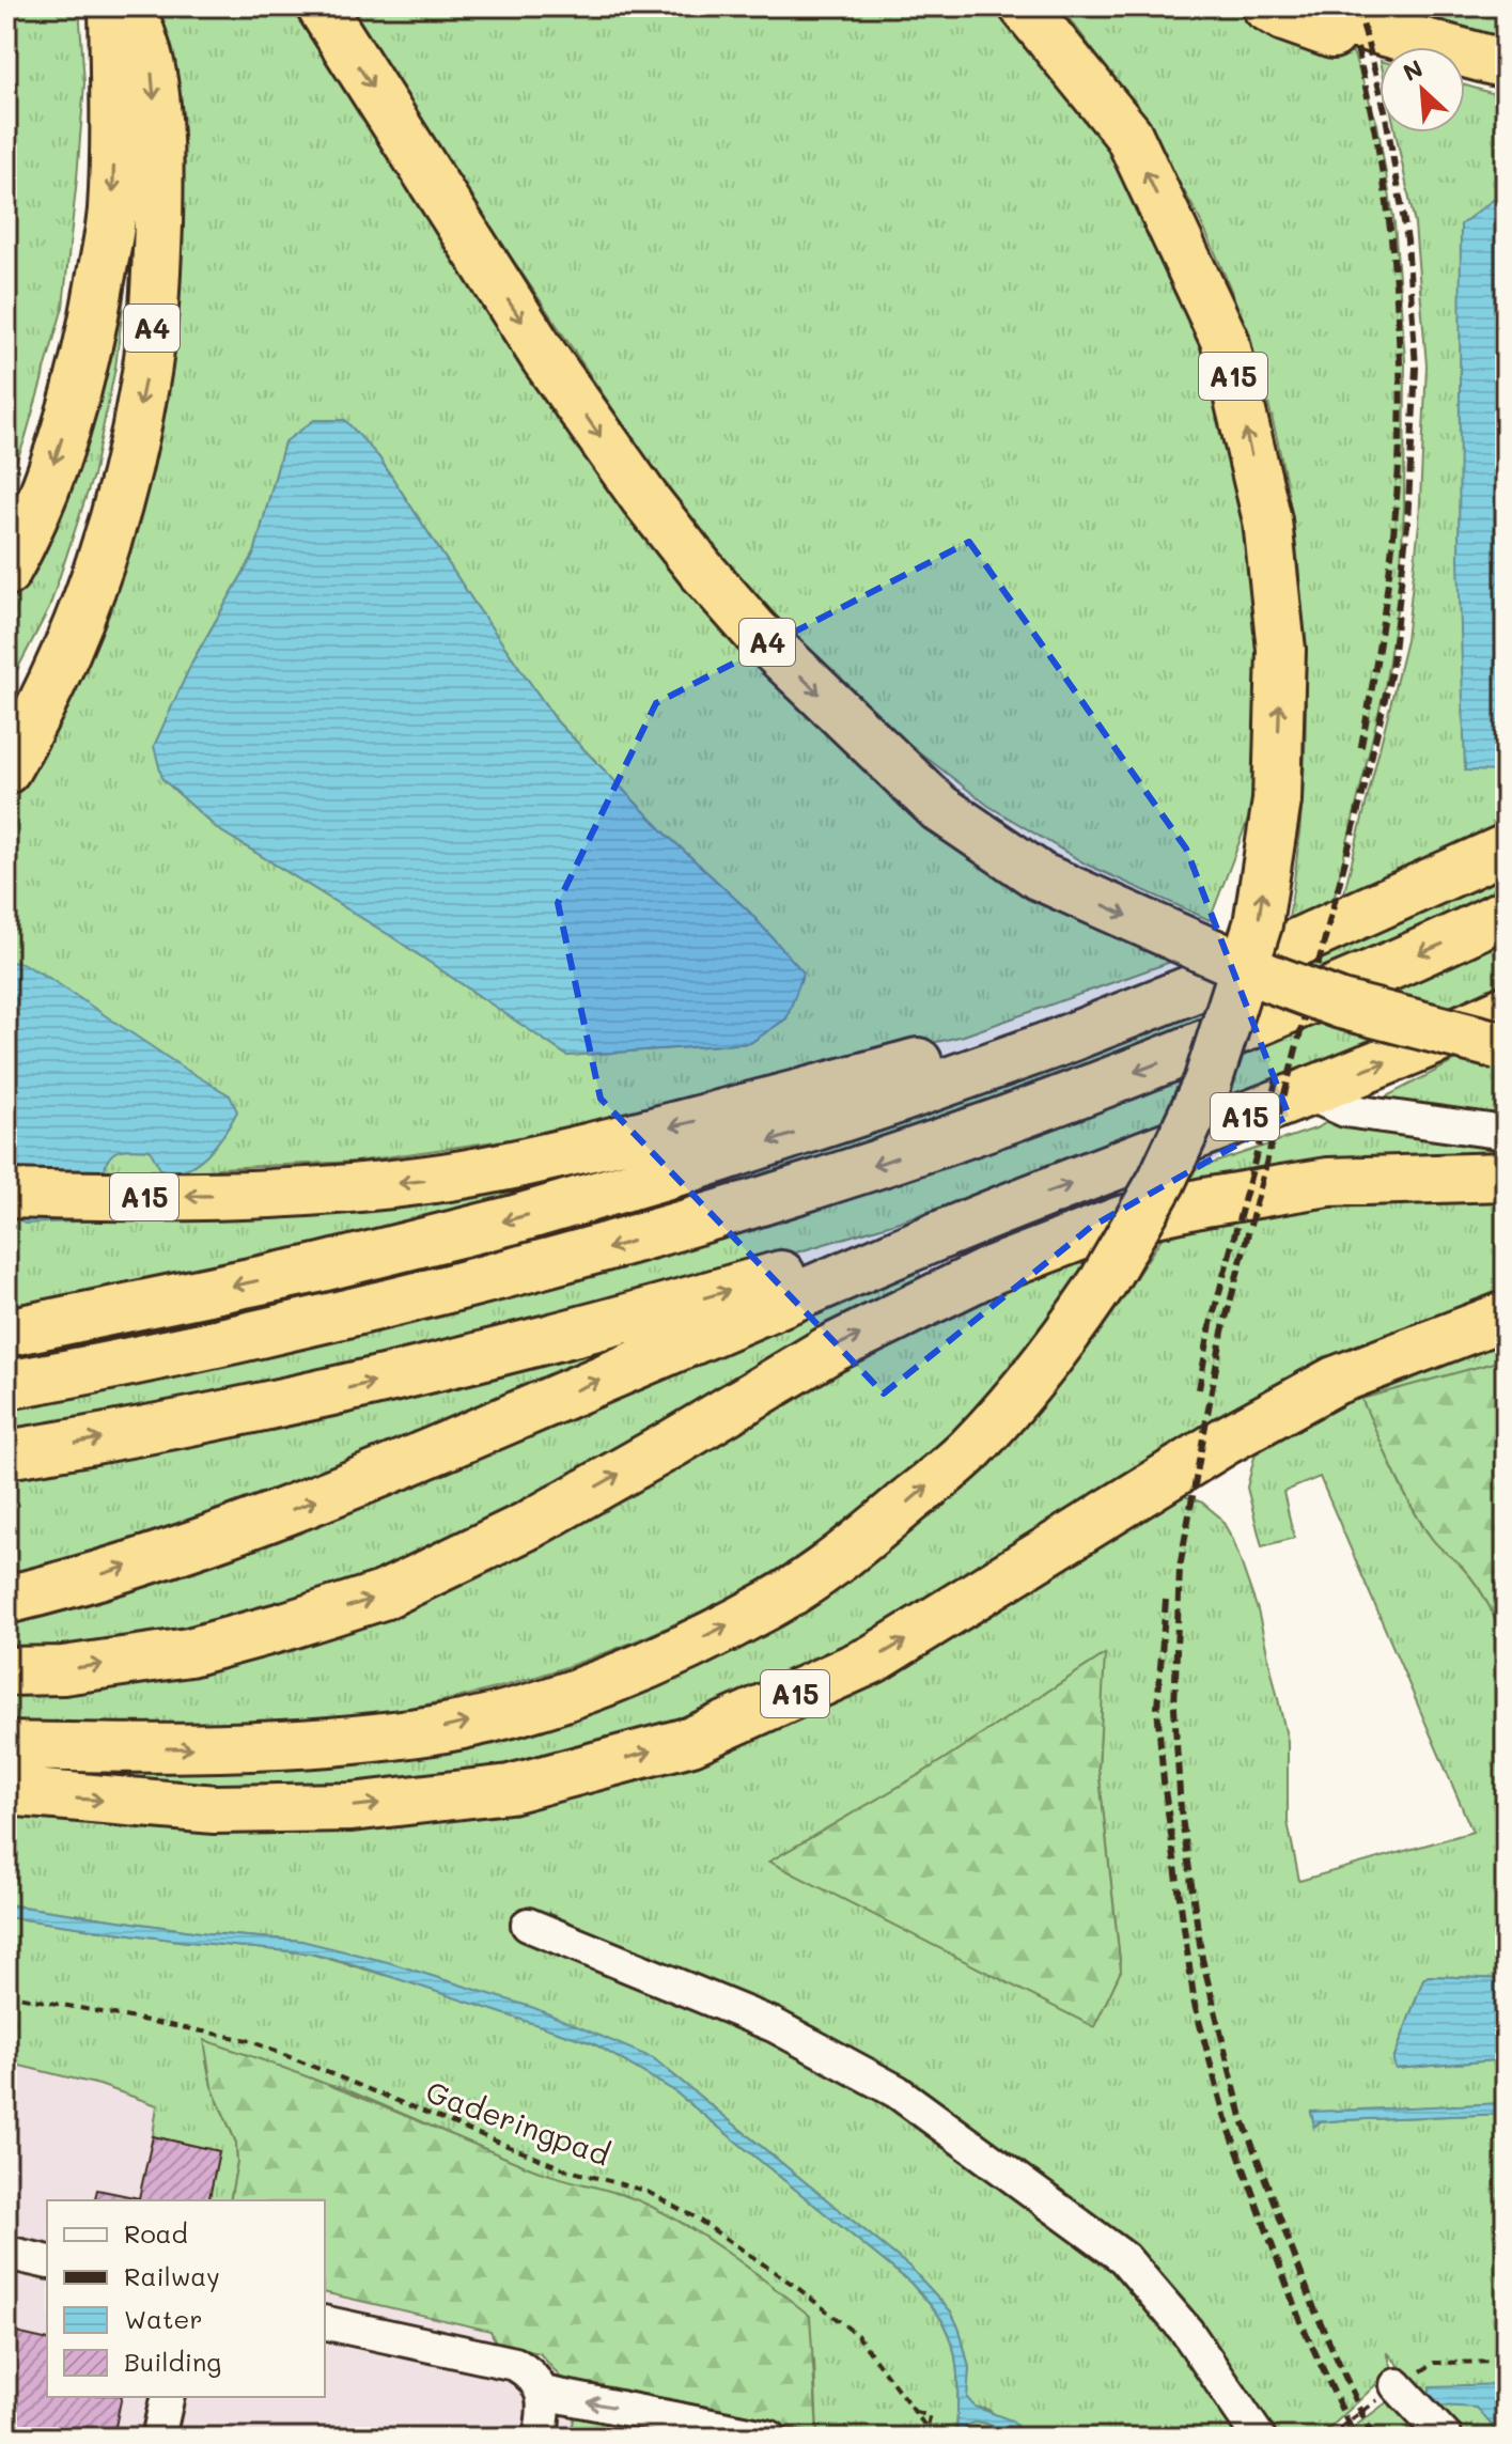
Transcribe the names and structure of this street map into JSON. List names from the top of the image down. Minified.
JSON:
{"streets":{"highway":["A4","A15"],"path":["Gaderingpad"]},"crossings":[["A4","A15"]],"legend":["Road","Railway","Water","Building"],"north":"top left"}
